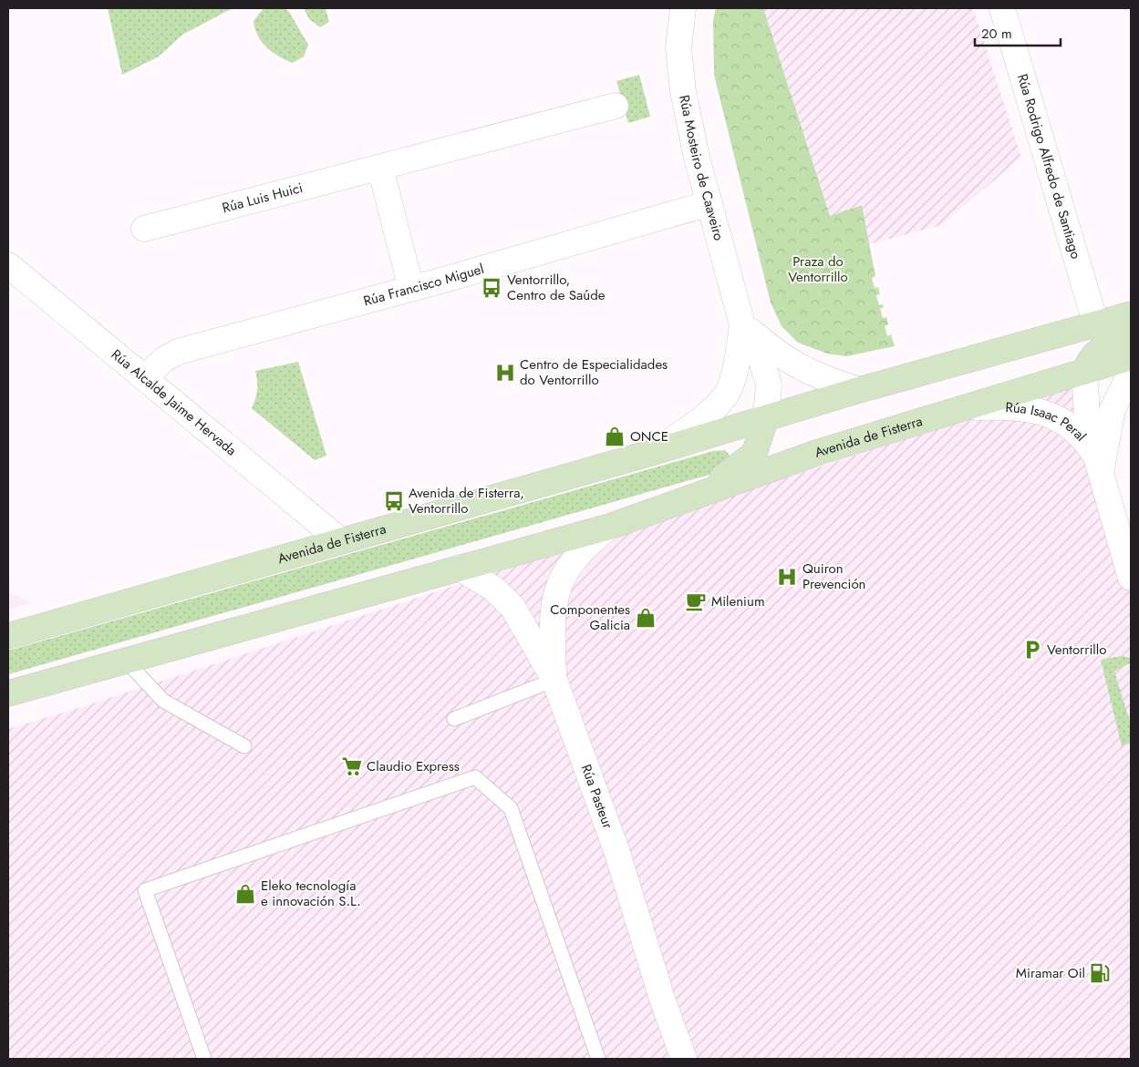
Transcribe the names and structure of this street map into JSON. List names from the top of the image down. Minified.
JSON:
{"streets":{"main road":["Avenida de Fisterra"],"street":["Rúa Rodrigo Alfredo de Santiago","Rúa Mosteiro de Caaveiro","Rúa Luis Huici","Rúa Francisco Miguel","Rúa Alcalde Jaime Hervada","Rúa Isaac Peral","Rúa Pasteur"]},"crossings":[["Rúa Rodrigo Alfredo de Santiago","Avenida de Fisterra"],["Rúa Mosteiro de Caaveiro","Rúa Francisco Miguel"],["Rúa Mosteiro de Caaveiro","Avenida de Fisterra"],["Rúa Francisco Miguel","Rúa Alcalde Jaime Hervada"],["Rúa Alcalde Jaime Hervada","Avenida de Fisterra"],["Rúa Isaac Peral","Avenida de Fisterra"],["Avenida de Fisterra","Rúa Pasteur"]],"parks":["Praza do Ventorrillo"],"places":{"bus stop":["Ventorrillo, Centro de Saúde","Avenida de Fisterra, Ventorrillo"],"hospital":["Centro de Especialidades do Ventorrillo","Quiron Prevención"],"shop":["ONCE","Componentes Galicia","Eleko tecnología e innovación S.L."],"cafe":["Milenium"],"parking":["Ventorrillo"],"supermarket":["Claudio Express"],"fuel station":["Miramar Oil"]},"scale_bar":"20 m"}
